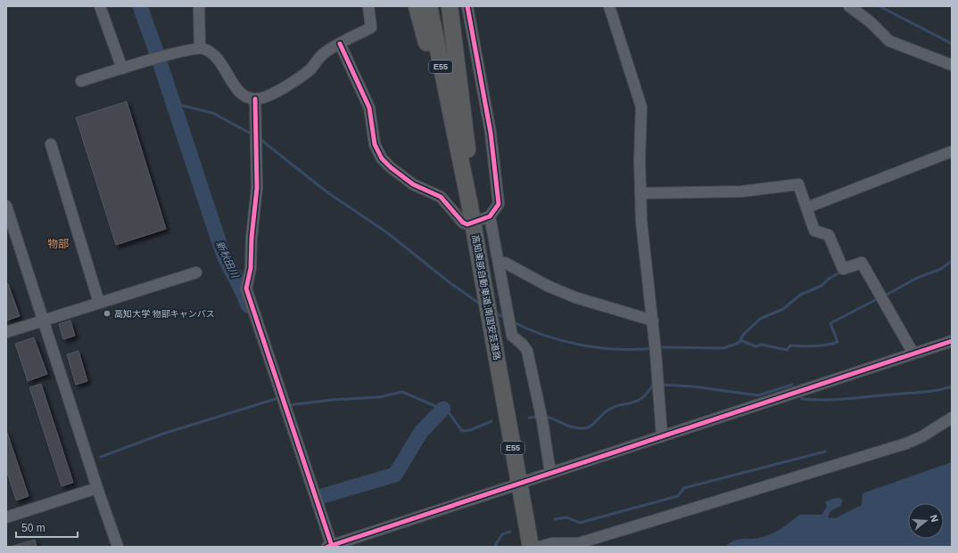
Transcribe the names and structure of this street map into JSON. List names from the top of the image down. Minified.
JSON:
{"streets":{"highway":["E55","高知東部自動車道;南国安芸道路"]},"districts":["物部"],"water":["新秋田川"],"places":["高知大学 物部キャンパス"],"scale_bar":"50 m","north":"right"}
